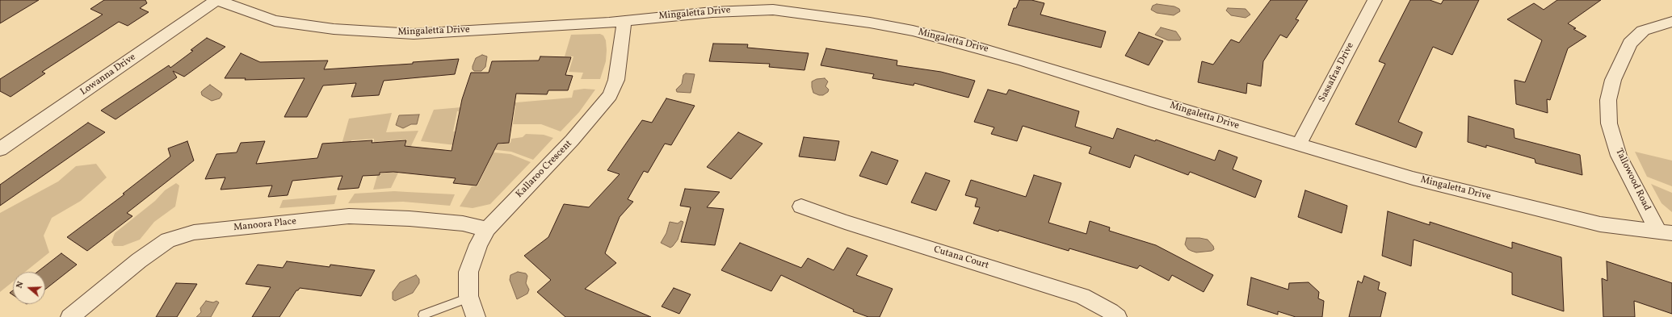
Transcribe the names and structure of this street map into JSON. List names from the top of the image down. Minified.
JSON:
{"streets":{"street":["Mingaletta Drive","Sassafras Drive","Lowanna Drive","Kallaroo Crescent","Tallowood Road","Manoora Place","Cutana Court"]},"crossings":[["Mingaletta Drive","Sassafras Drive"],["Mingaletta Drive","Lowanna Drive"],["Mingaletta Drive","Kallaroo Crescent"],["Mingaletta Drive","Tallowood Road"],["Kallaroo Crescent","Manoora Place"]],"north":"left"}
